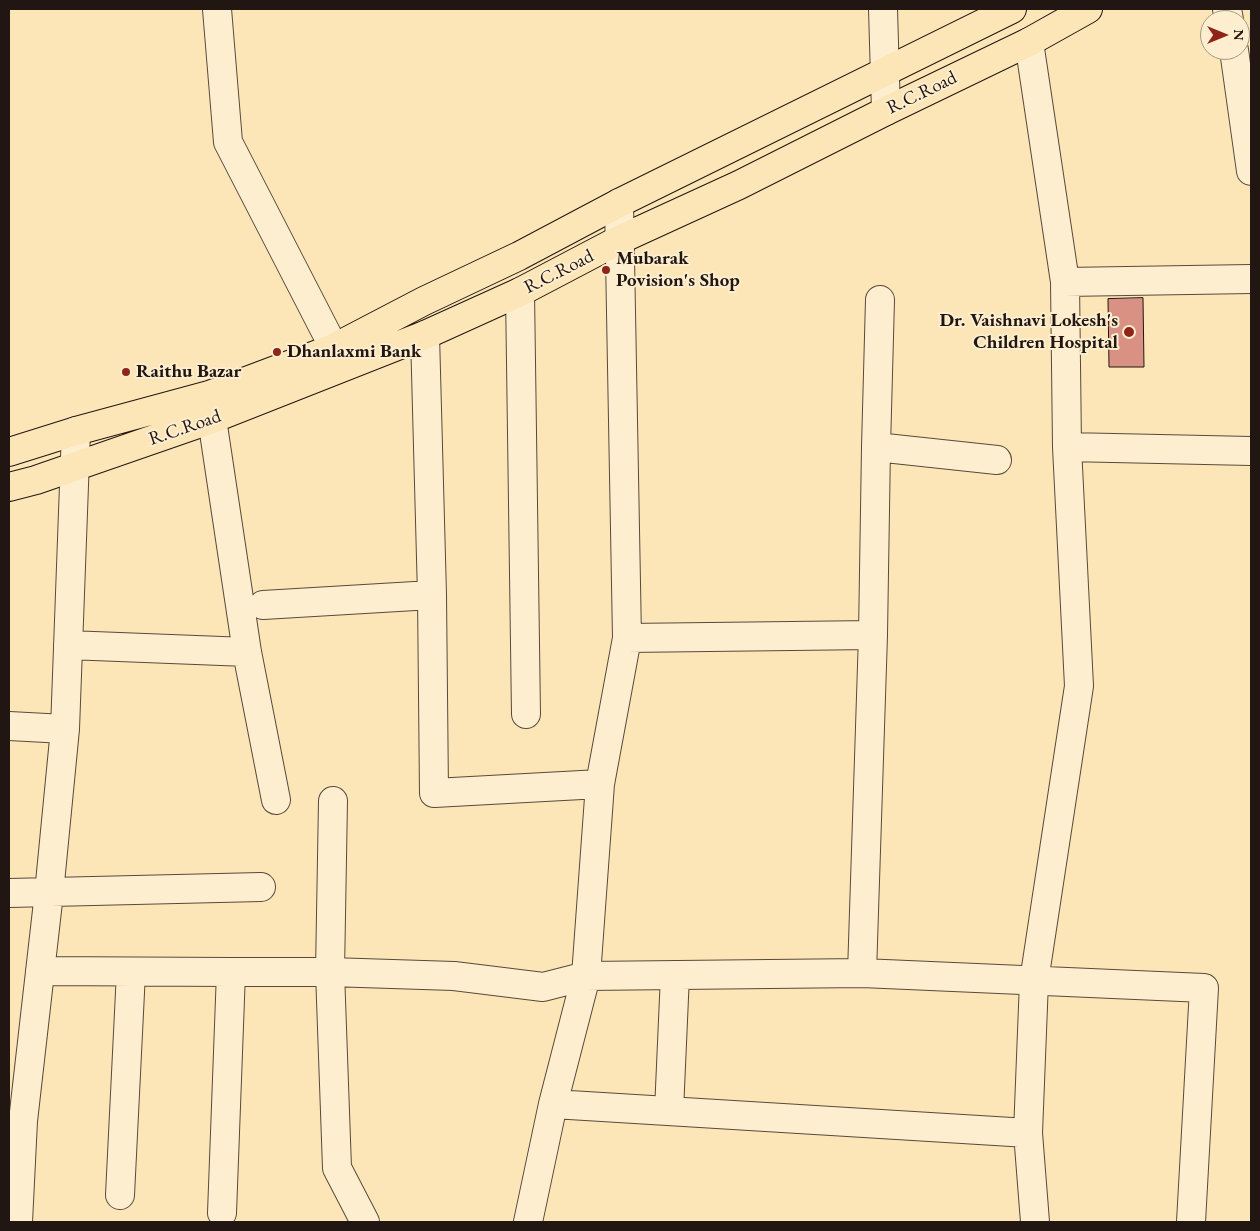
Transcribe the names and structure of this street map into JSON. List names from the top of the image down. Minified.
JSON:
{"streets":{"main road":["R.C.Road"]},"places":["Mubarak Povision's Shop","Dr. Vaishnavi Lokesh's Children Hospital","Dhanlaxmi Bank","Raithu Bazar"],"north":"right"}
